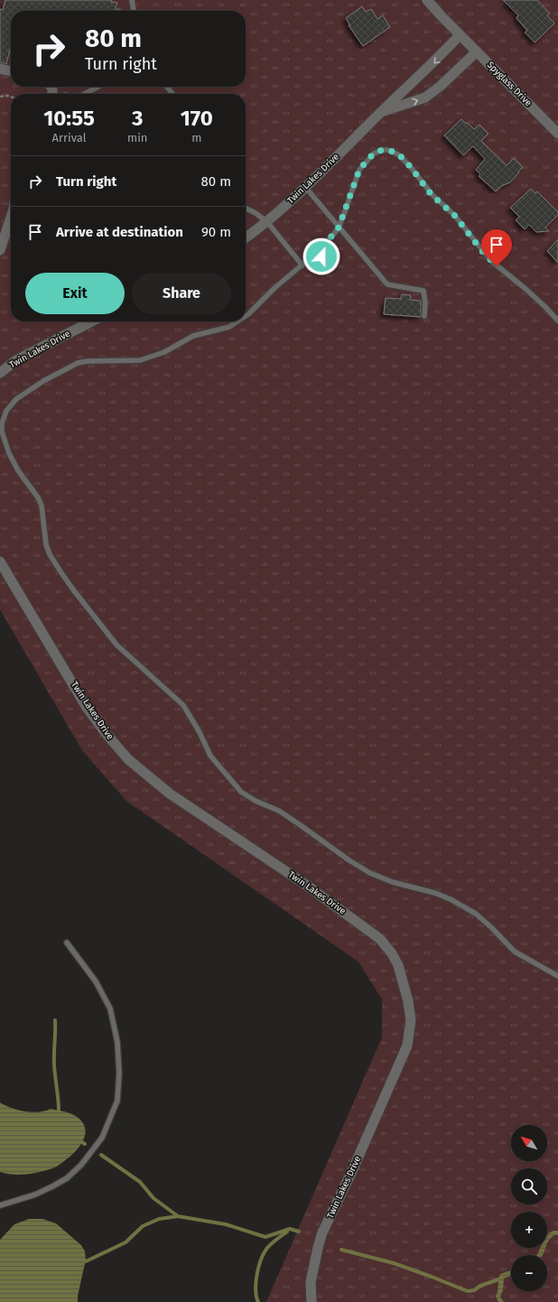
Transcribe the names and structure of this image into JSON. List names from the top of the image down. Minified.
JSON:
{"streets":{"street":["Spyglass Drive","Twin Lakes Drive"]},"crossings":[["Spyglass Drive","Twin Lakes Drive"]],"north":"top left","page":{"turn":["80 m","Turn right"],"eta":["10:55","Arrival","3","min","170","m"],"list":[{"name":"Turn right","value":"80 m"},{"name":"Arrive at destination","value":"90 m"}],"buttons":["Exit","Share"],"map_buttons":["+","−"]}}
